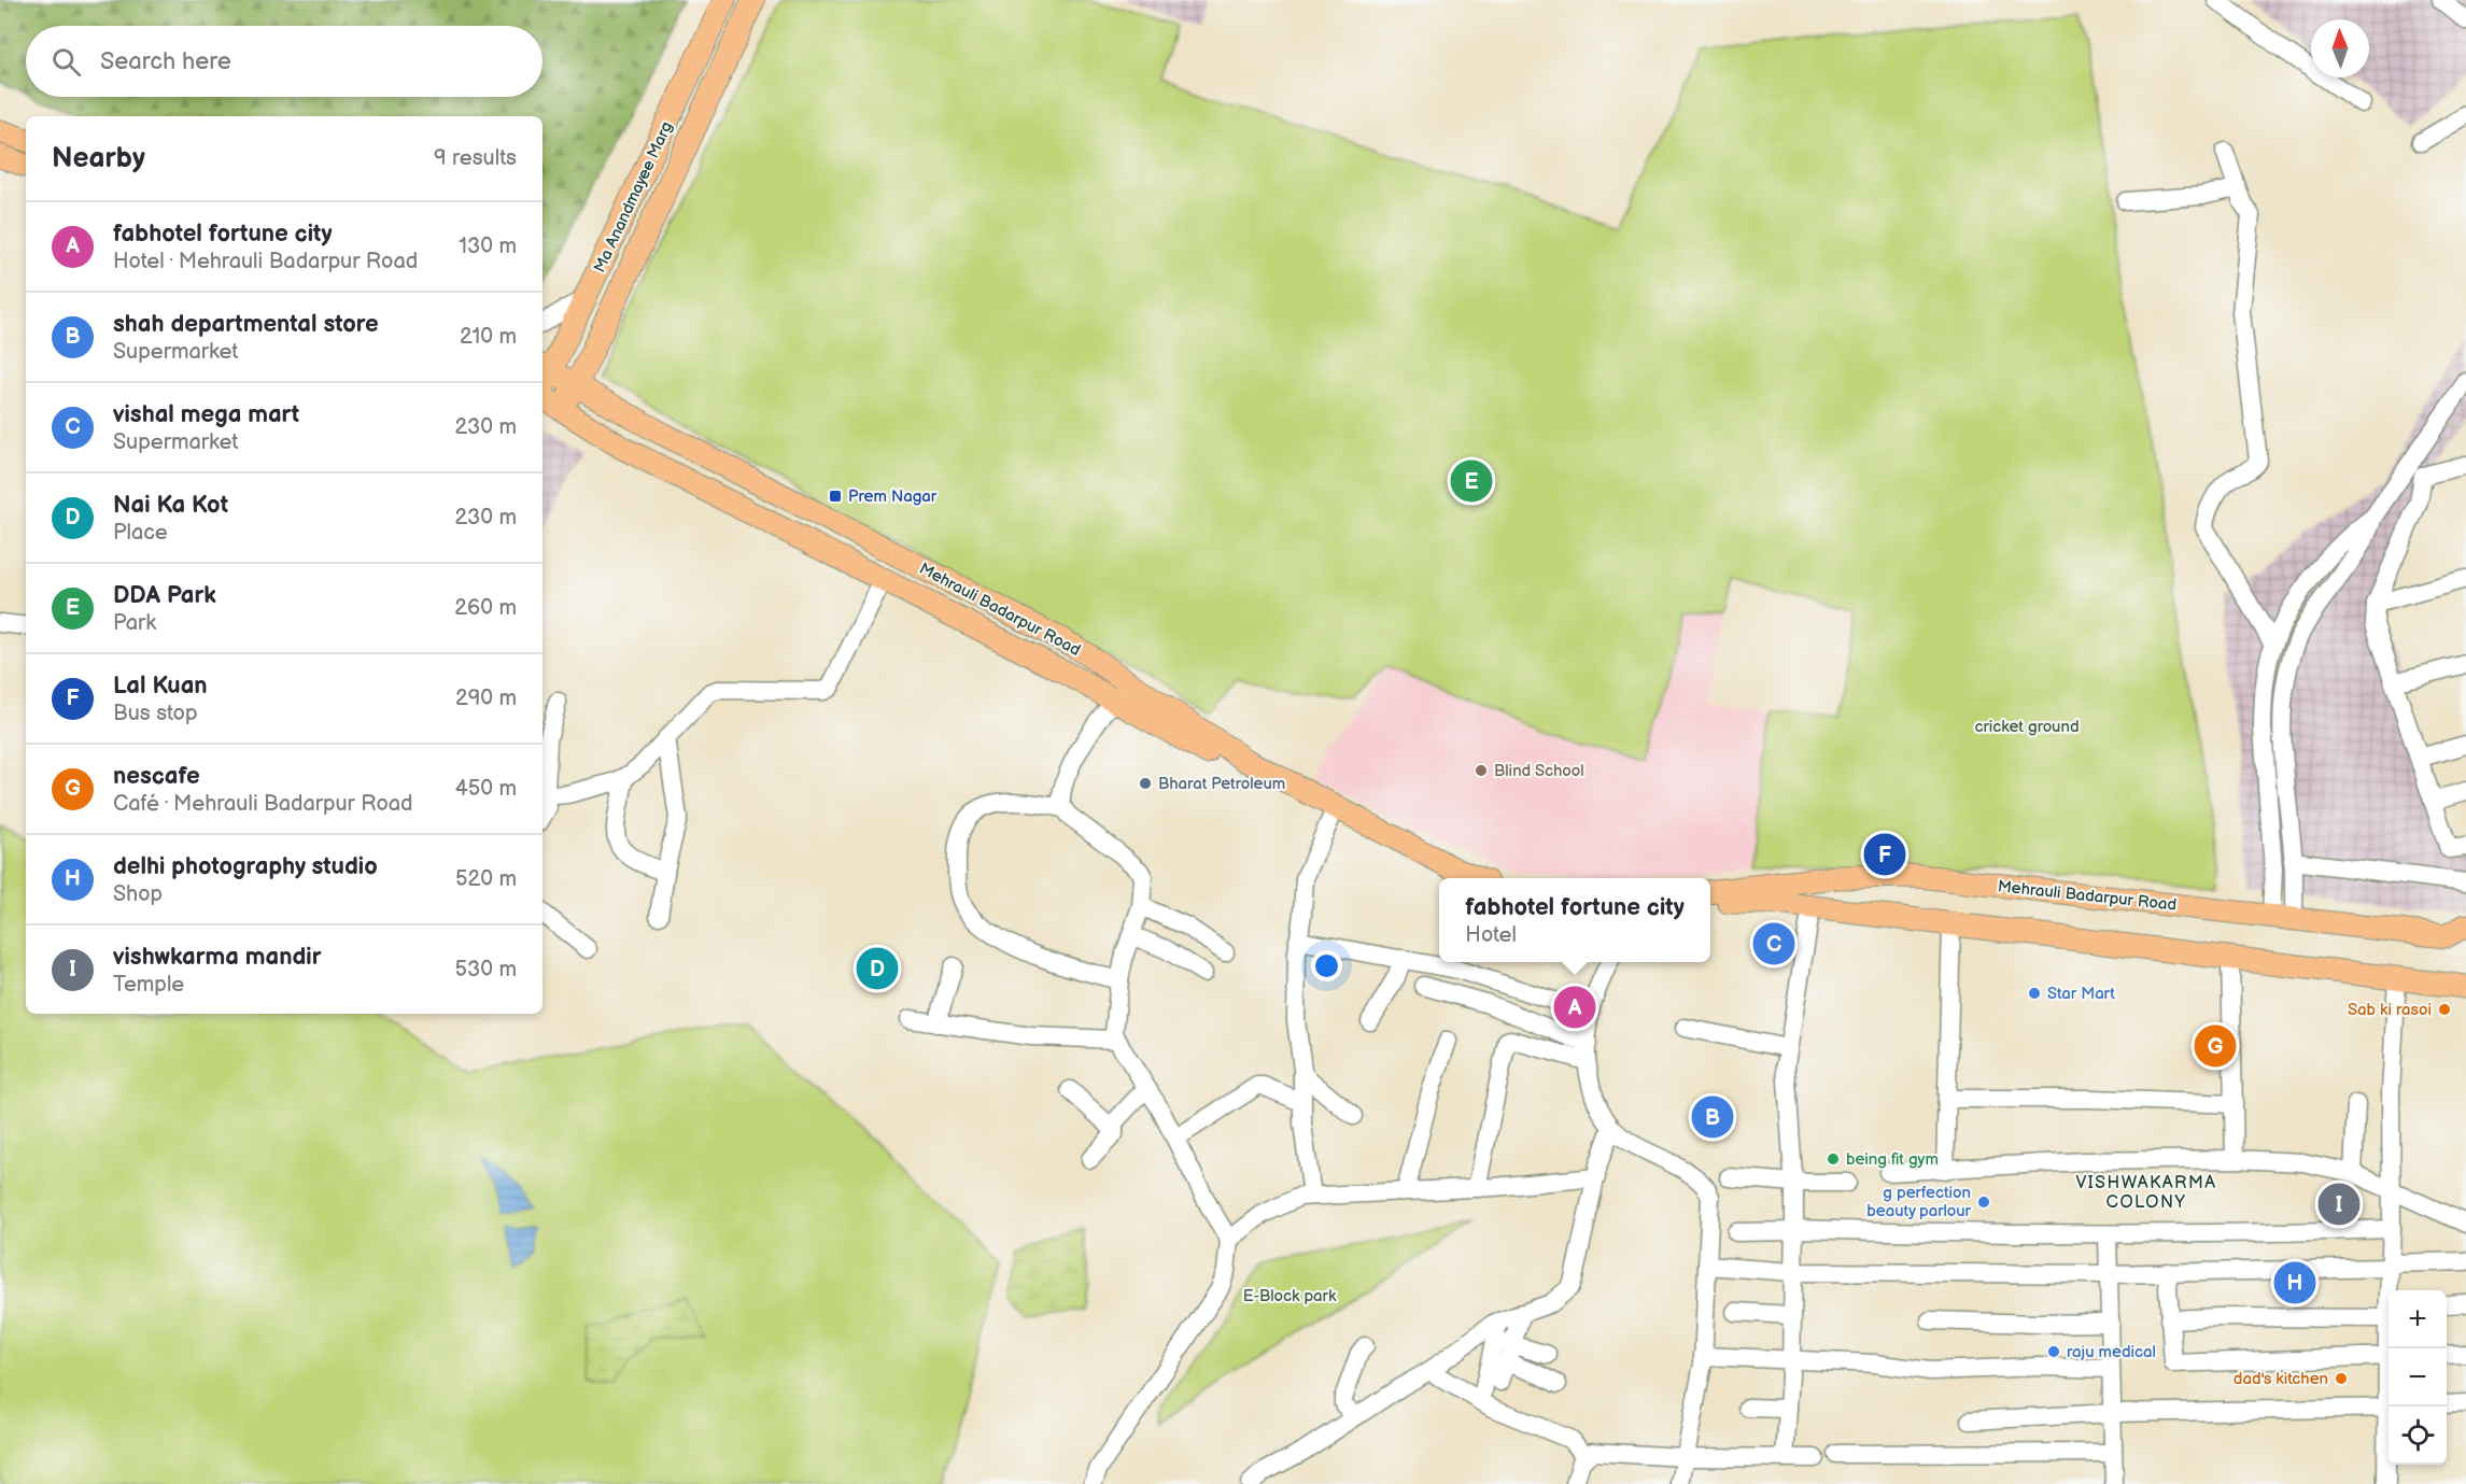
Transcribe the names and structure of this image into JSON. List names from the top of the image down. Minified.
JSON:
{"streets":{"main road":["Ma Anandmayee Marg","Mehrauli Badarpur Road"]},"crossings":[["Ma Anandmayee Marg","Mehrauli Badarpur Road"]],"districts":["VISHWAKARMA COLONY"],"parks":["cricket ground","E-Block park"],"places":{"transit":["Prem Nagar"],"other":["Blind School","Bharat Petroleum","Star Mart","Sab ki rasoi","being fit gym","g perfection beauty parlour","raju medical","dad's kitchen"]},"north":"top","page":{"search":"Search here","heading":["Nearby","9 results"],"list":[{"mark":"A","name":"fabhotel fortune city","note":"Hotel · Mehrauli Badarpur Road","value":"130 m"},{"mark":"B","name":"shah departmental store","note":"Supermarket","value":"210 m"},{"mark":"C","name":"vishal mega mart","note":"Supermarket","value":"230 m"},{"mark":"D","name":"Nai Ka Kot","note":"Place","value":"230 m"},{"mark":"E","name":"DDA Park","note":"Park","value":"260 m"},{"mark":"F","name":"Lal Kuan","note":"Bus stop","value":"290 m"},{"mark":"G","name":"nescafe","note":"Café · Mehrauli Badarpur Road","value":"450 m"},{"mark":"H","name":"delhi photography studio","note":"Shop","value":"520 m"},{"mark":"I","name":"vishwkarma mandir","note":"Temple","value":"530 m"}],"pins":["E","F","C","D","A","G","B","I","H"],"popup":["fabhotel fortune city","Hotel"],"map_buttons":["+","−"]}}
